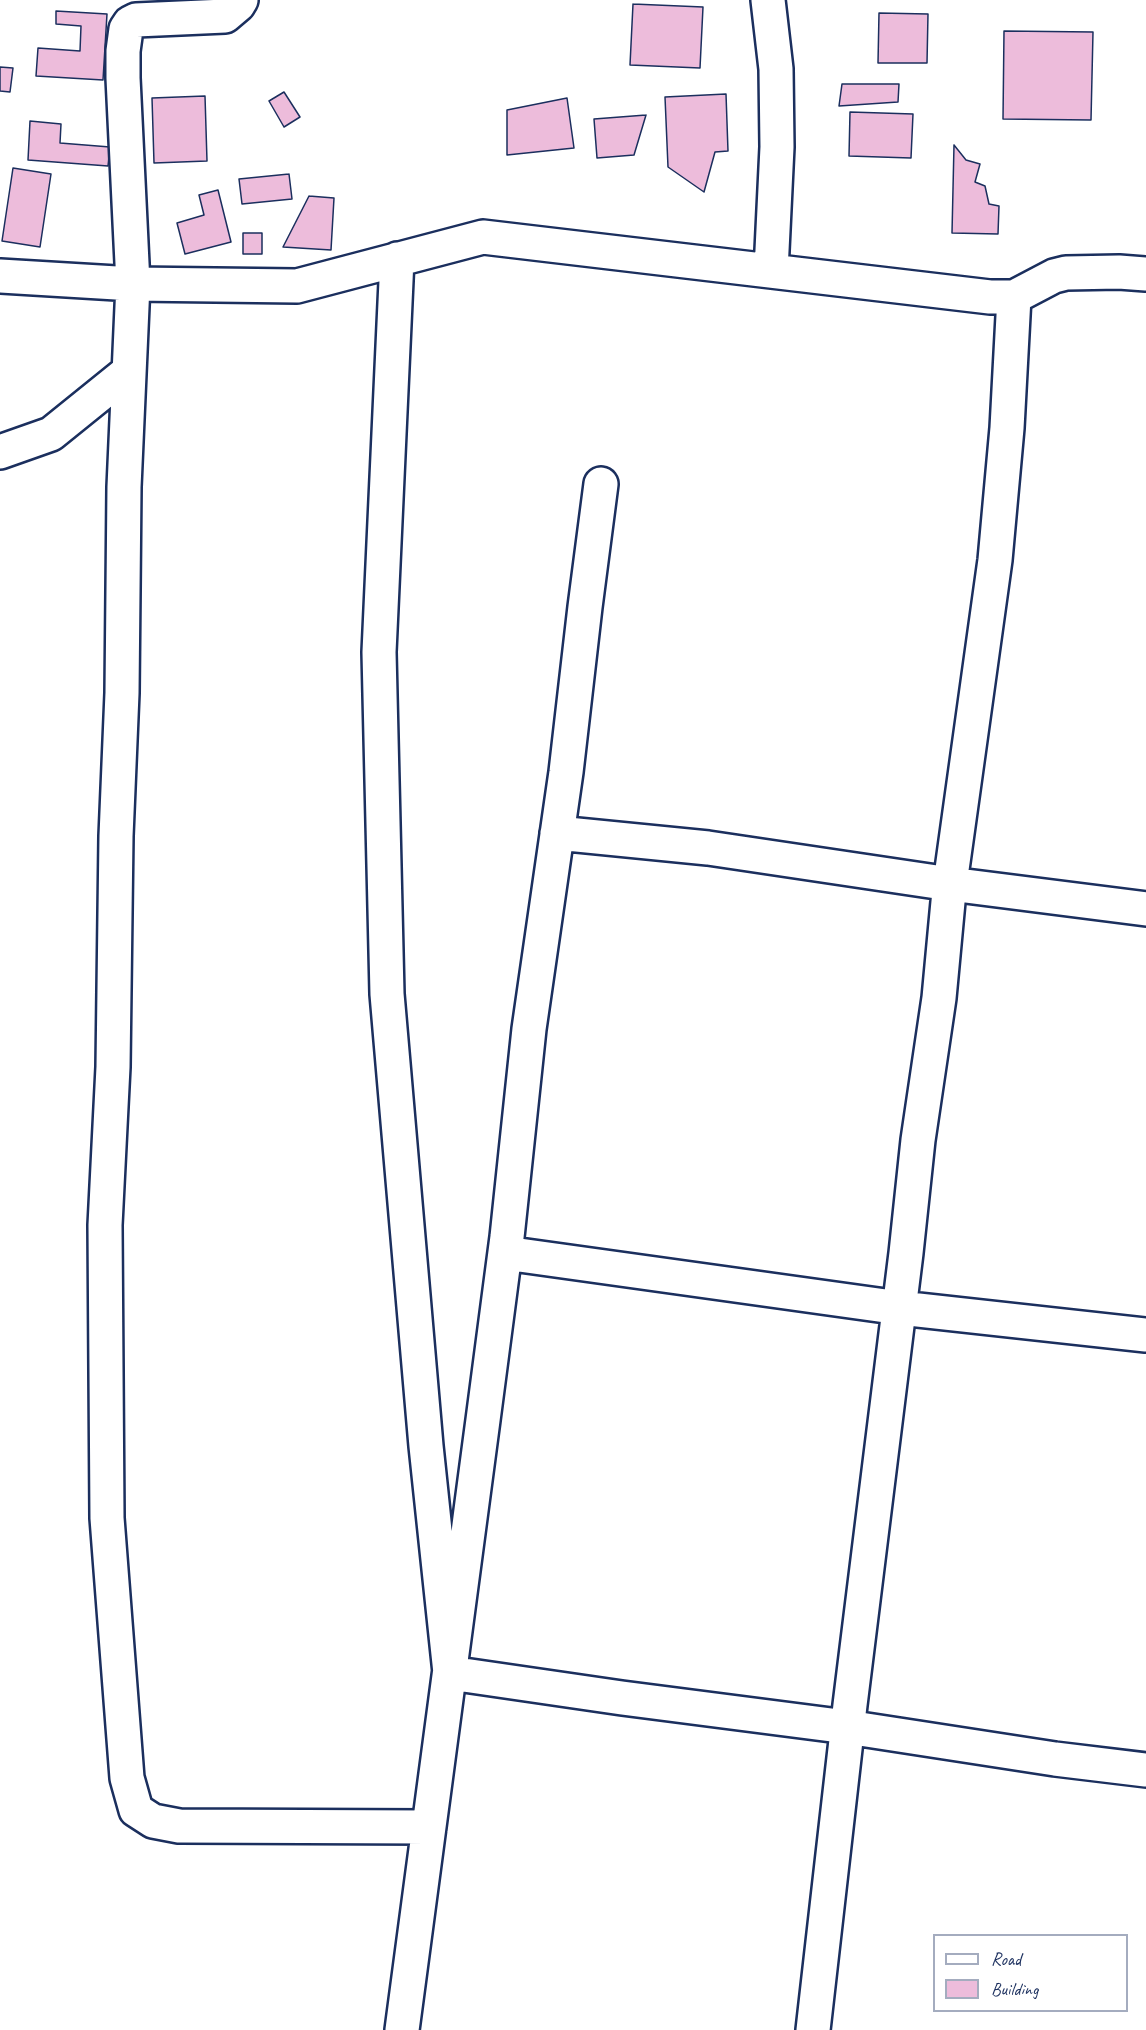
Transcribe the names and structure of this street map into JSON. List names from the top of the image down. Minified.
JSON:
{"legend":["Road","Building"]}
